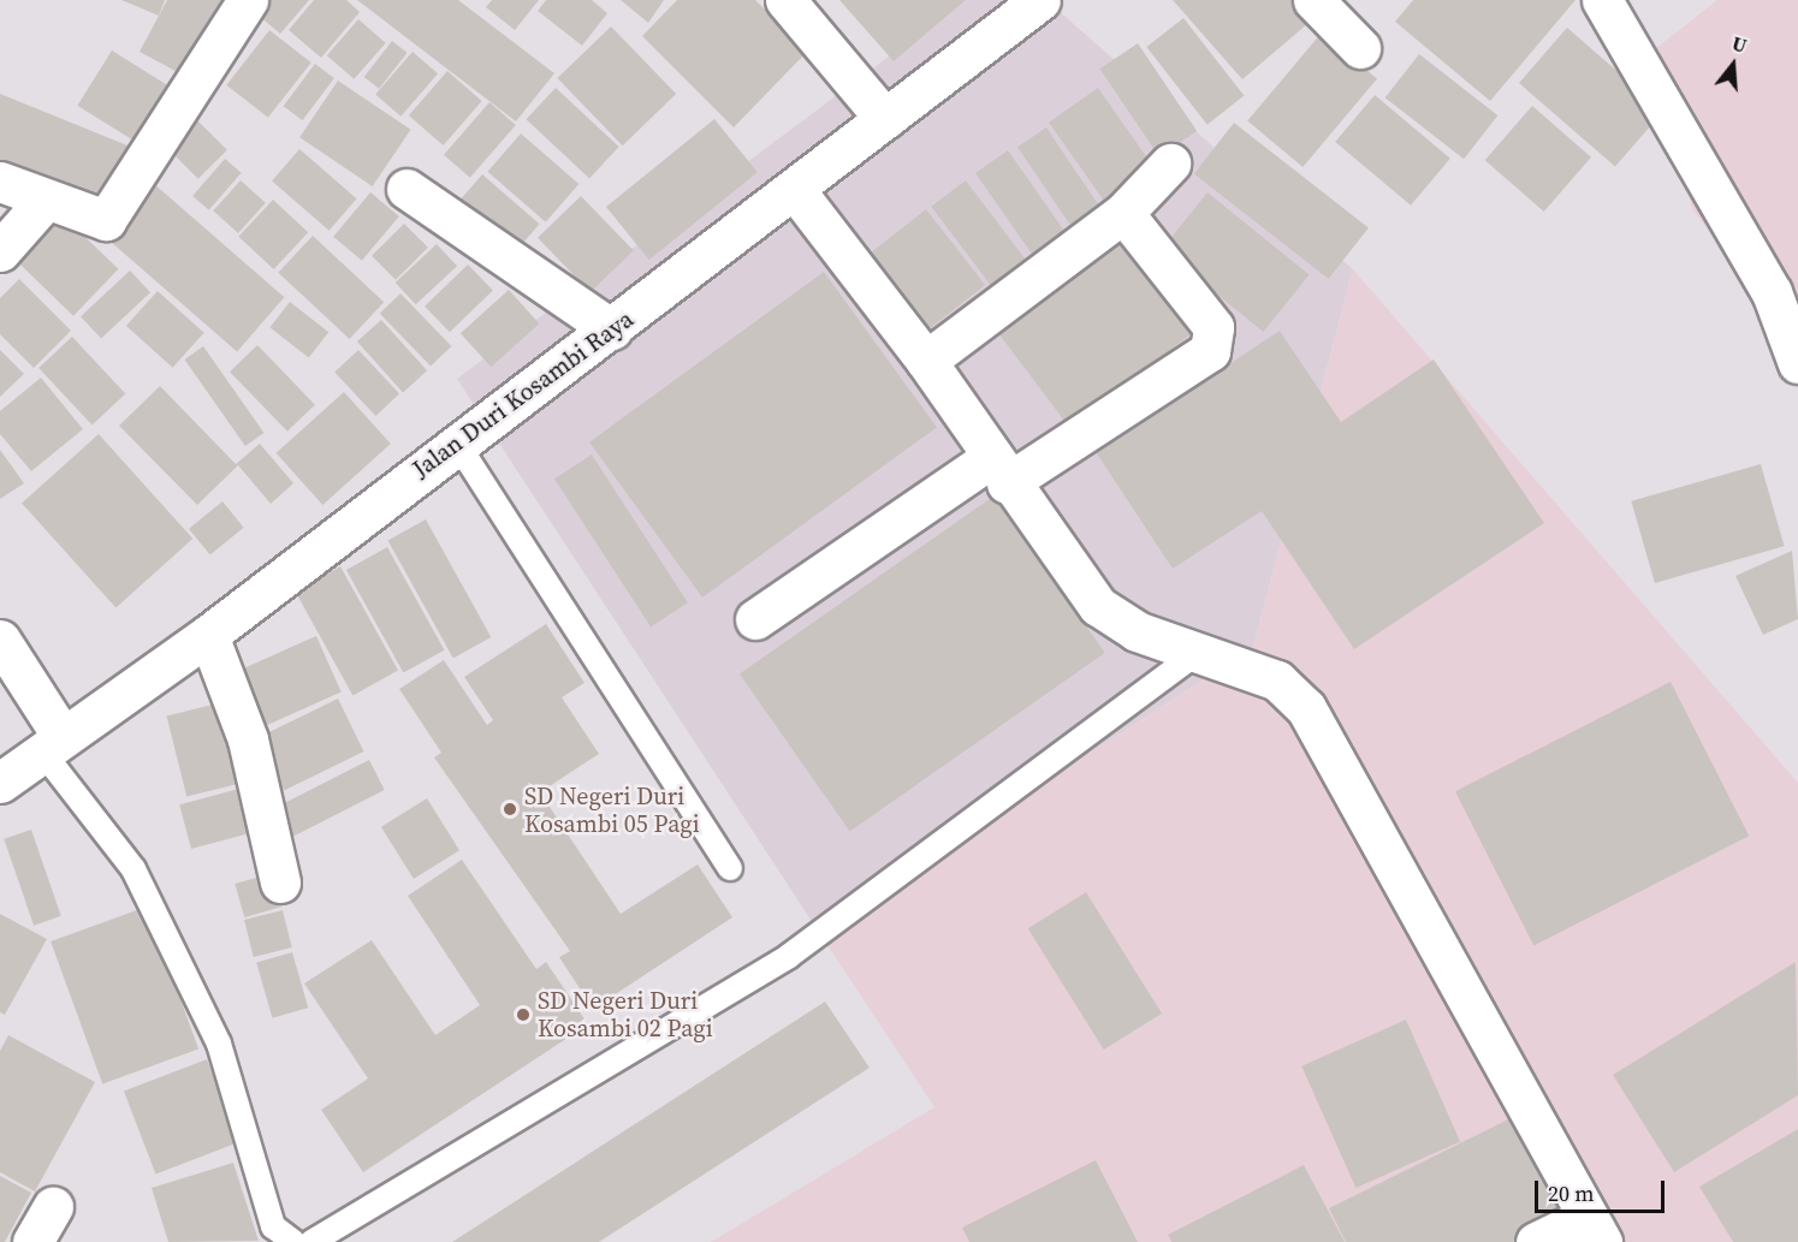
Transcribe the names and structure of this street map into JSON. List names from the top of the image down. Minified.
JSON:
{"streets":{"street":["Jalan Duri Kosambi Raya"]},"places":["SD Negeri Duri Kosambi 05 Pagi","SD Negeri Duri Kosambi 02 Pagi"],"scale_bar":"20 m","north":"top"}
